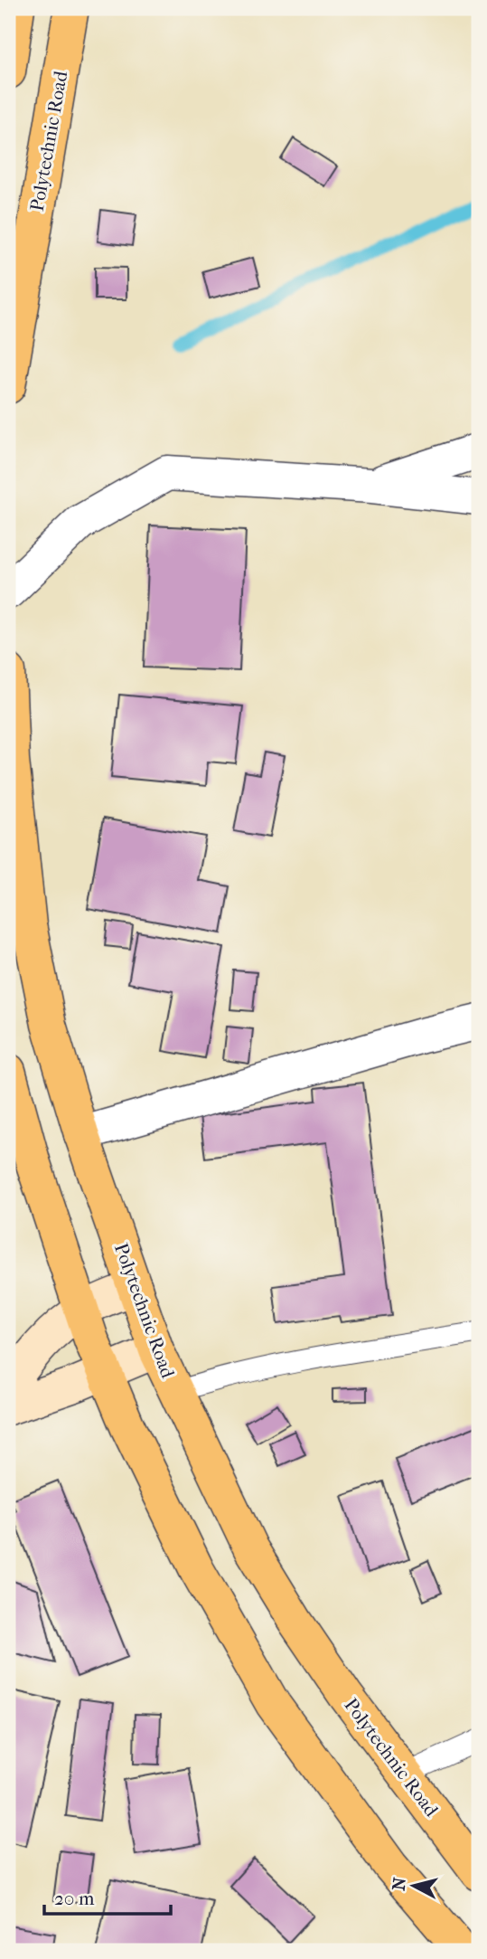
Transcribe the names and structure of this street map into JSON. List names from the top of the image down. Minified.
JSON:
{"streets":{"main road":["Polytechnic Road"]},"scale_bar":"20 m","north":"left"}
